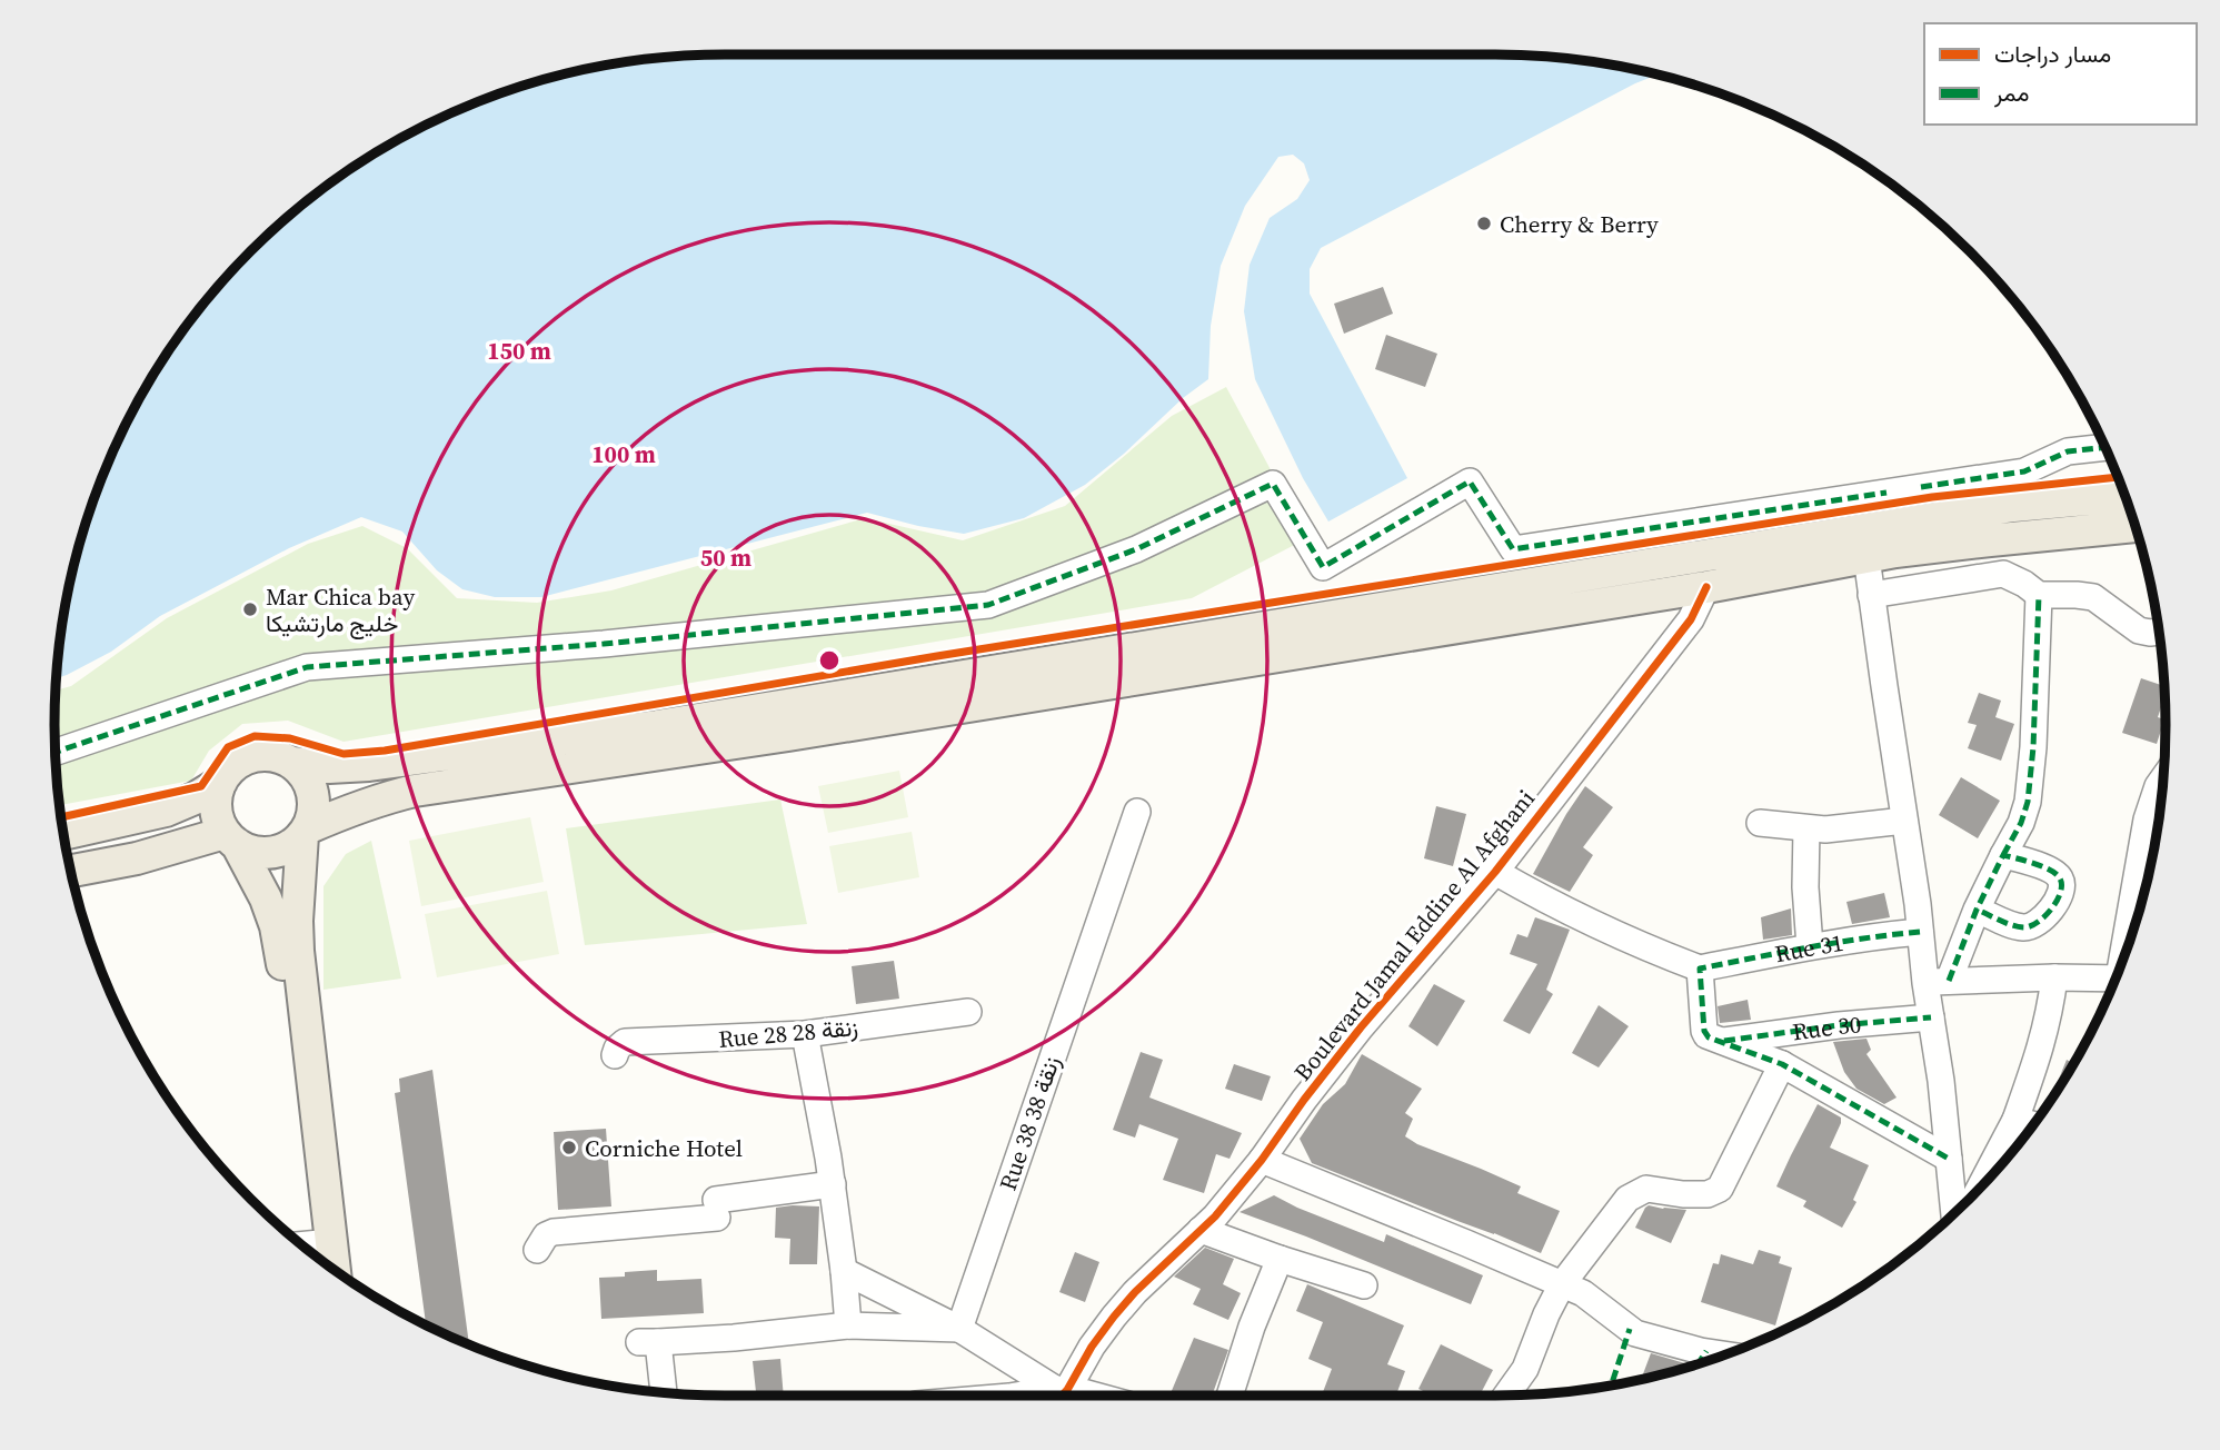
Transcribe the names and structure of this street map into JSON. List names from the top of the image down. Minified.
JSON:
{"streets":{"street":["Boulevard Jamal Eddine Al Afghani","Rue 31","Rue 30","Rue 28 زنقة 28","Rue 38 زنقة 38"]},"places":["Cherry & Berry","Mar Chica bay خليج مارتشيكا","Corniche Hotel"],"legend":["مسار دراجات","ممر"],"rings":["150 m","100 m","50 m"]}
